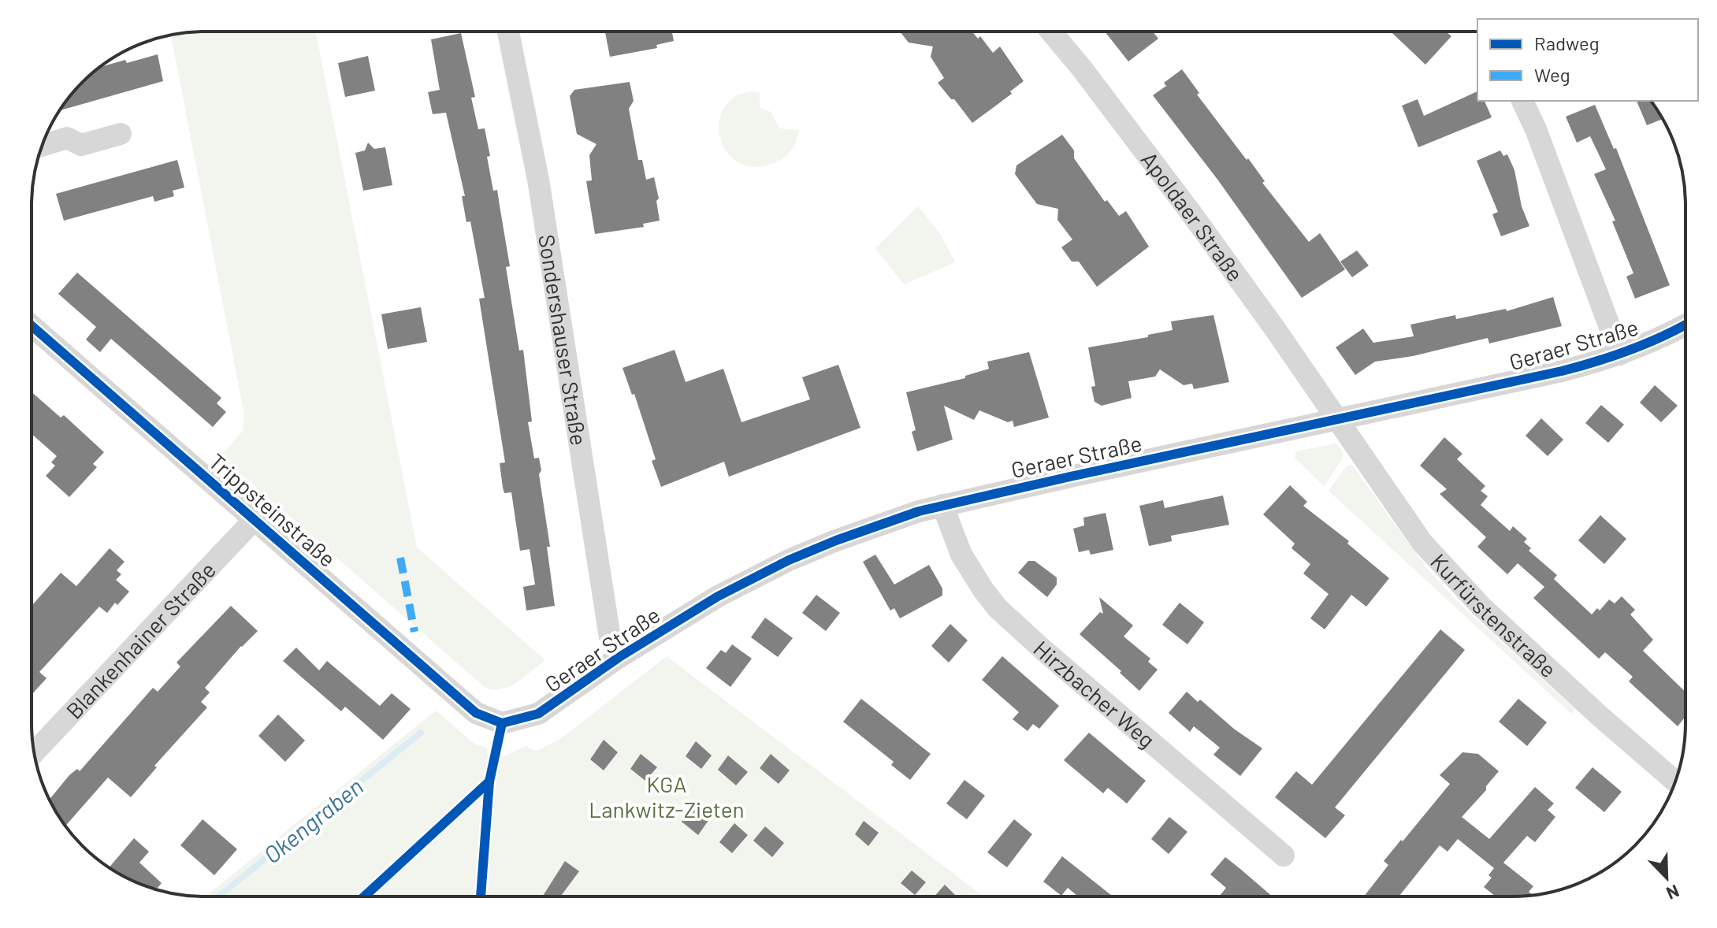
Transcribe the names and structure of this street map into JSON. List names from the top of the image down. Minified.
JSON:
{"streets":{"street":["Apoldaer Straße","Sondershauser Straße","Geraer Straße","Trippsteinstraße","Kurfürstenstraße","Blankenhainer Straße","Hirzbacher Weg"]},"crossings":[["Apoldaer Straße","Geraer Straße"],["Apoldaer Straße","Kurfürstenstraße"],["Sondershauser Straße","Geraer Straße"],["Geraer Straße","Trippsteinstraße"],["Geraer Straße","Kurfürstenstraße"],["Geraer Straße","Hirzbacher Weg"],["Trippsteinstraße","Blankenhainer Straße"]],"water":["Okengraben"],"parks":["KGA Lankwitz-Zieten"],"legend":["Radweg","Weg"],"north":"bottom right"}
